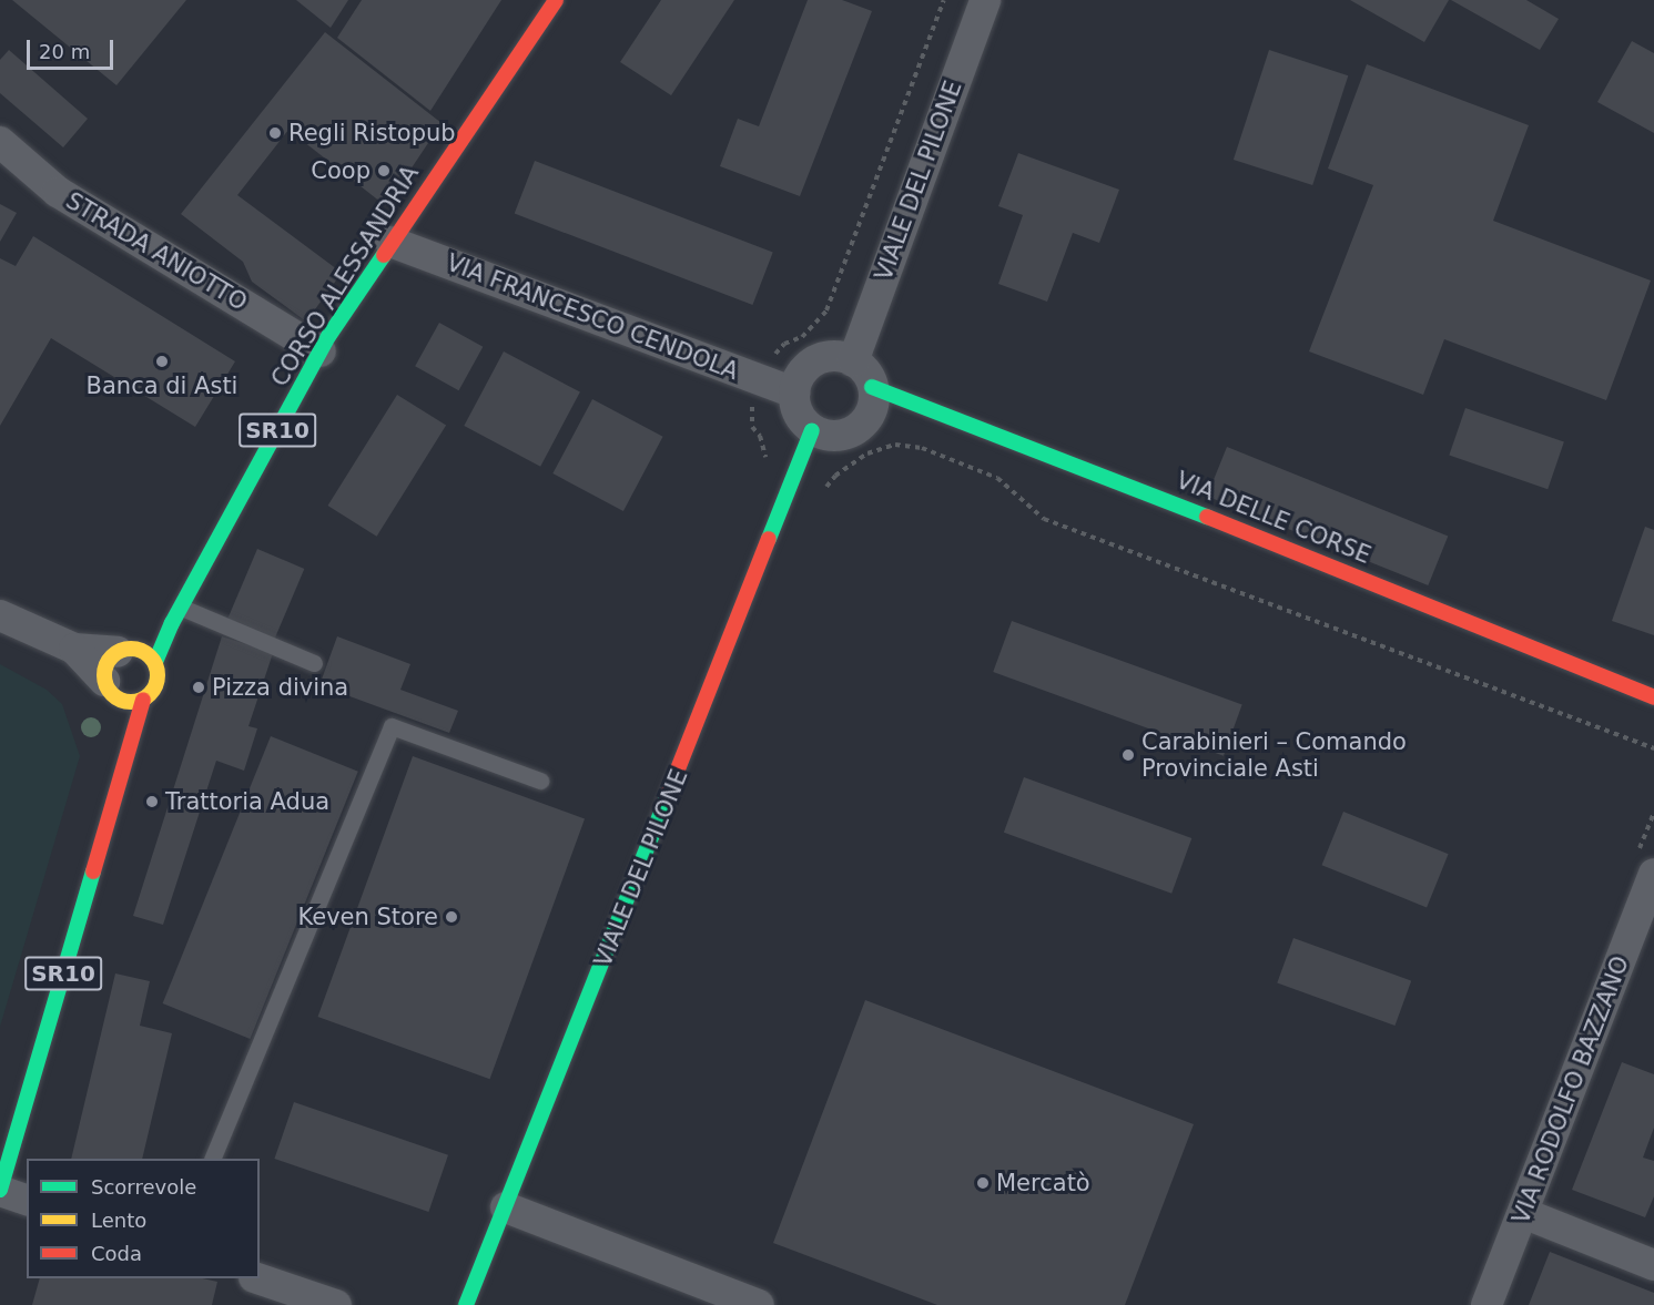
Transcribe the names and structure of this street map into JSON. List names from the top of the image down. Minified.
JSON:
{"streets":{"street":["VIALE DEL PILONE","STRADA ANIOTTO","CORSO ALESSANDRIA","VIA FRANCESCO CENDOLA","SR10","VIA DELLE CORSE","VIA RODOLFO BAZZANO"]},"crossings":[["VIALE DEL PILONE","VIA FRANCESCO CENDOLA"],["VIALE DEL PILONE","VIA DELLE CORSE"],["STRADA ANIOTTO","CORSO ALESSANDRIA"],["CORSO ALESSANDRIA","VIA FRANCESCO CENDOLA"],["VIA FRANCESCO CENDOLA","VIA DELLE CORSE"]],"places":["Regli Ristopub","Coop","Banca di Asti","Pizza divina","Carabinieri – Comando Provinciale Asti","Trattoria Adua","Keven Store","Mercatò"],"legend":["Scorrevole","Lento","Coda"],"scale_bar":"20 m"}
